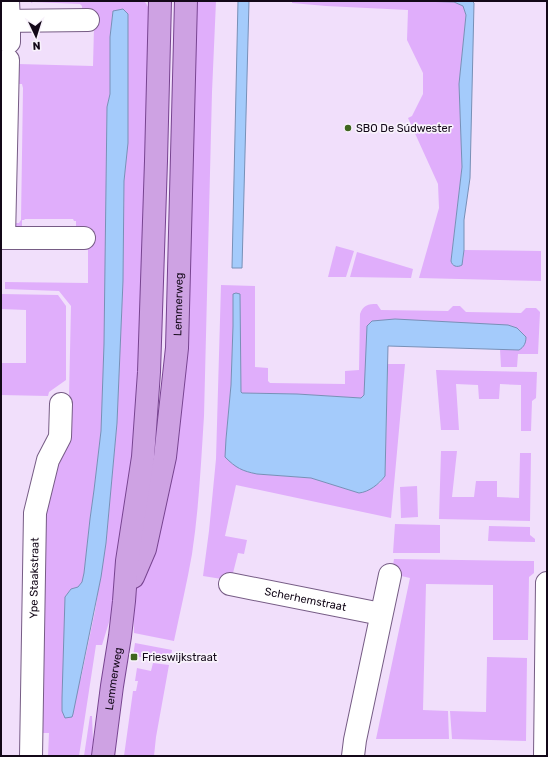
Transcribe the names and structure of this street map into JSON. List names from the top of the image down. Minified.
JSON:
{"streets":{"main road":["Lemmerweg"],"street":["Ype Staakstraat","Scherhemstraat"]},"places":{"other":["SBO De Súdwester"],"transit":["Frieswijkstraat"]},"north":"bottom"}
